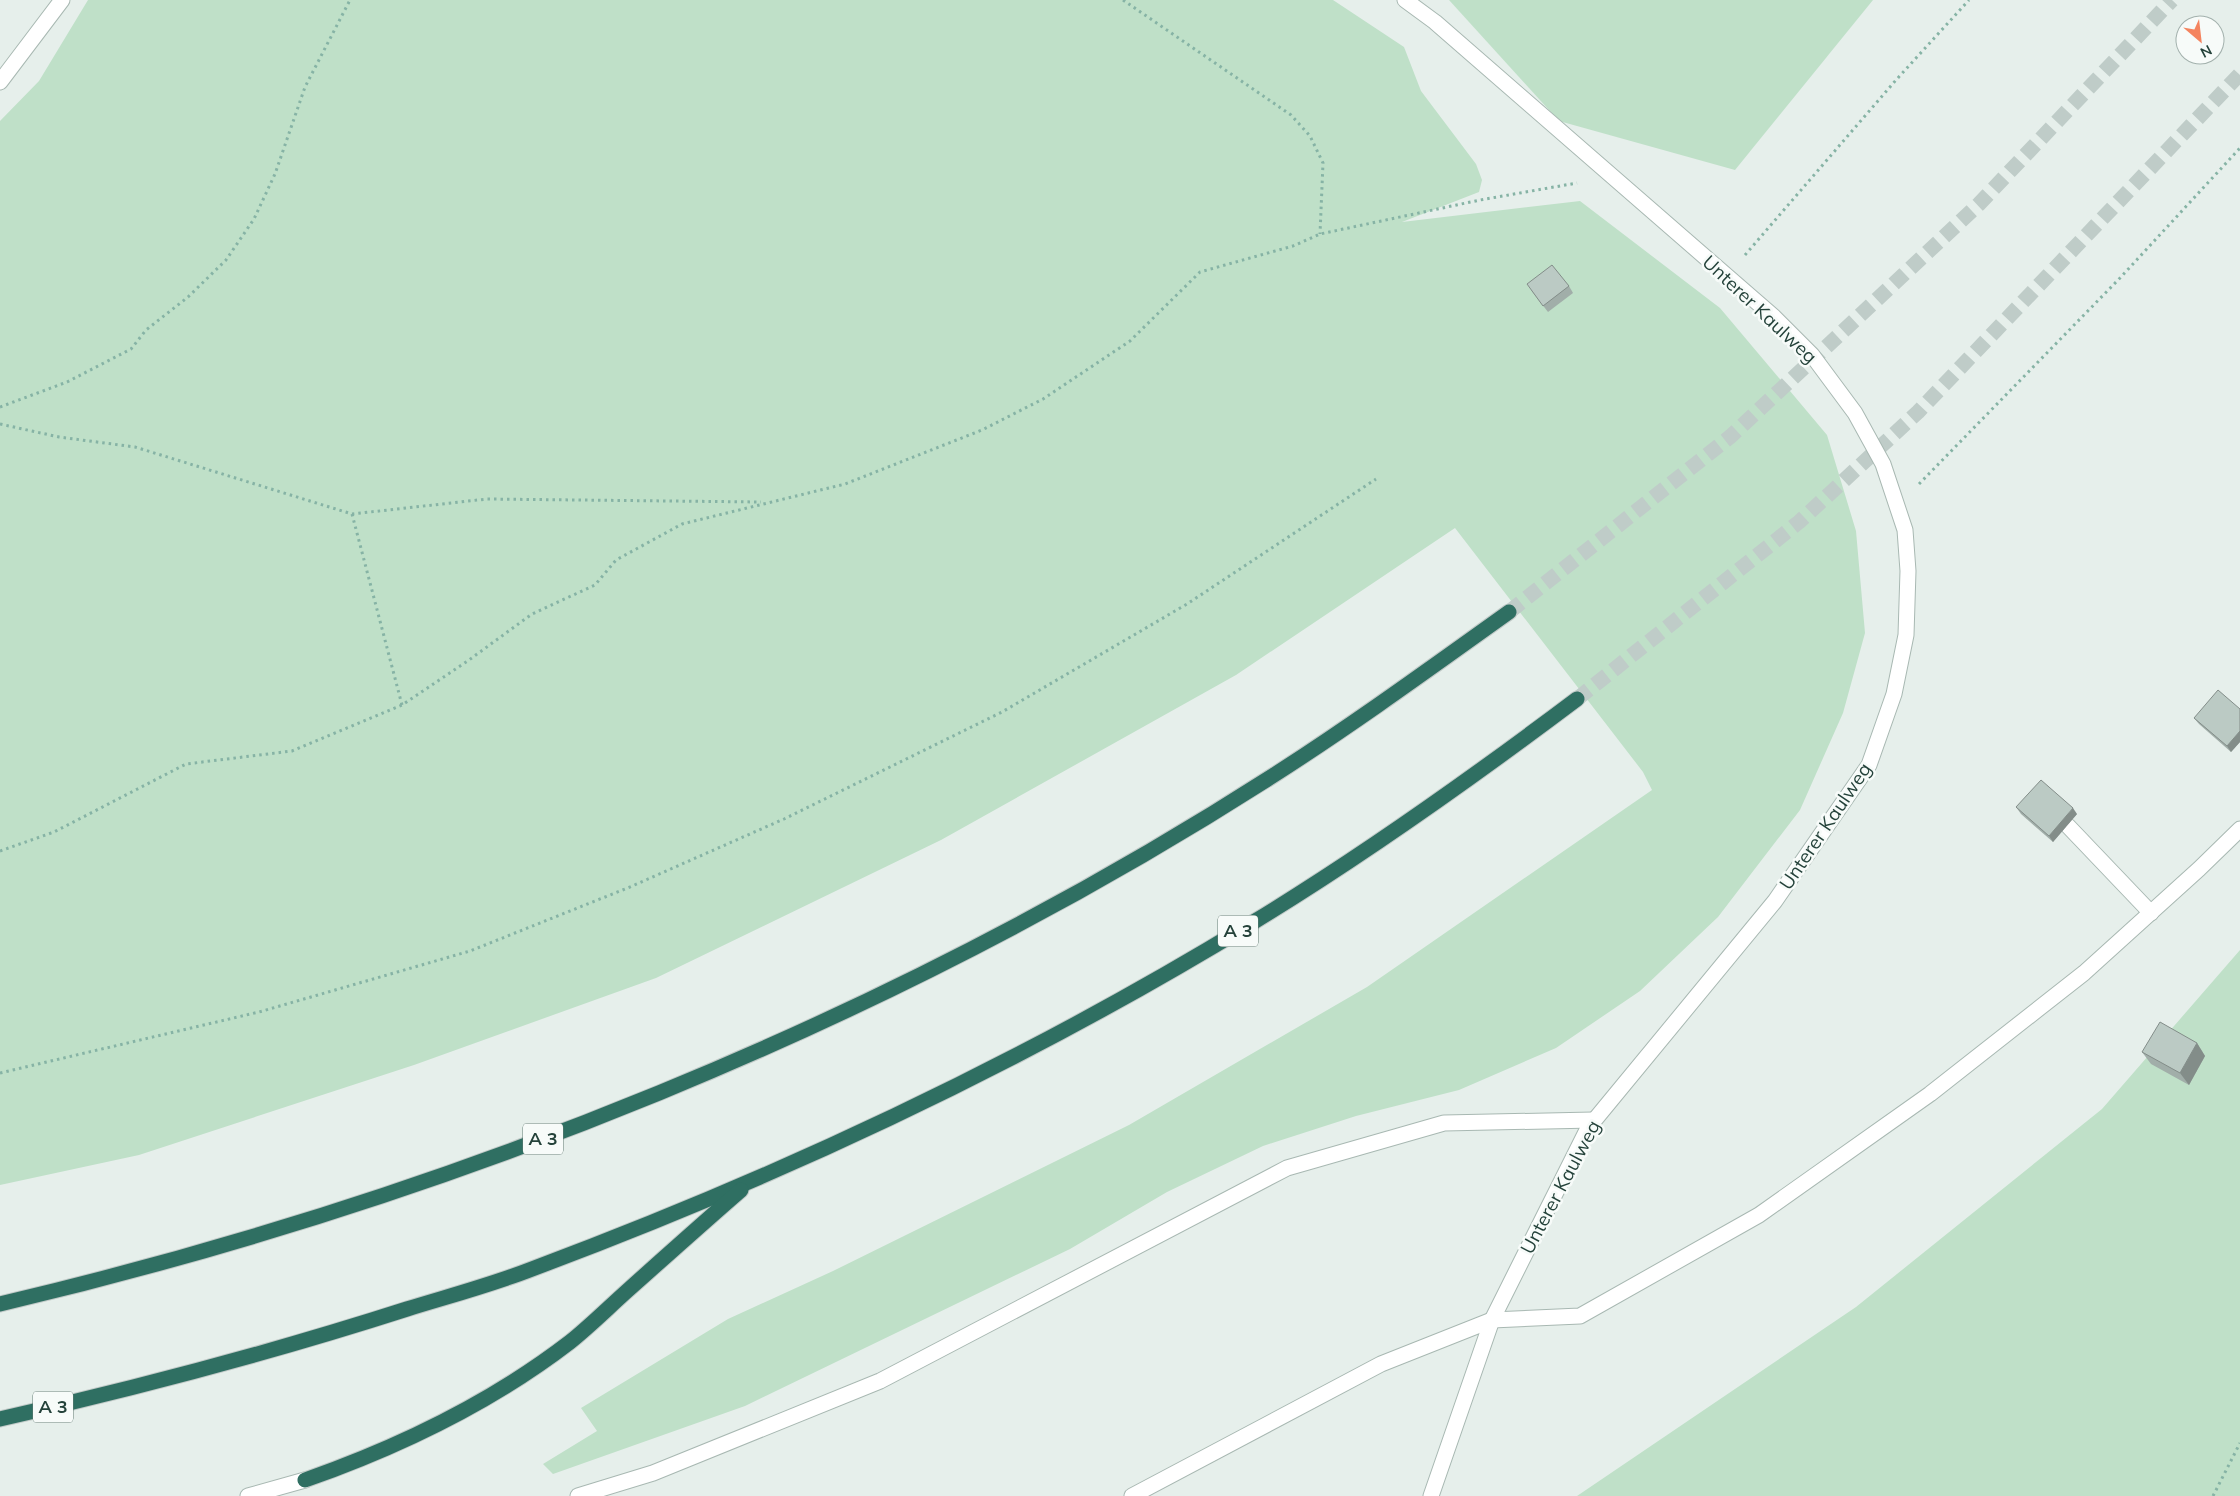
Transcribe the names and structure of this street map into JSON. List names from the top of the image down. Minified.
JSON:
{"streets":{"highway":["A 3"],"street":["Unterer Kaulweg"]},"north":"bottom right"}
